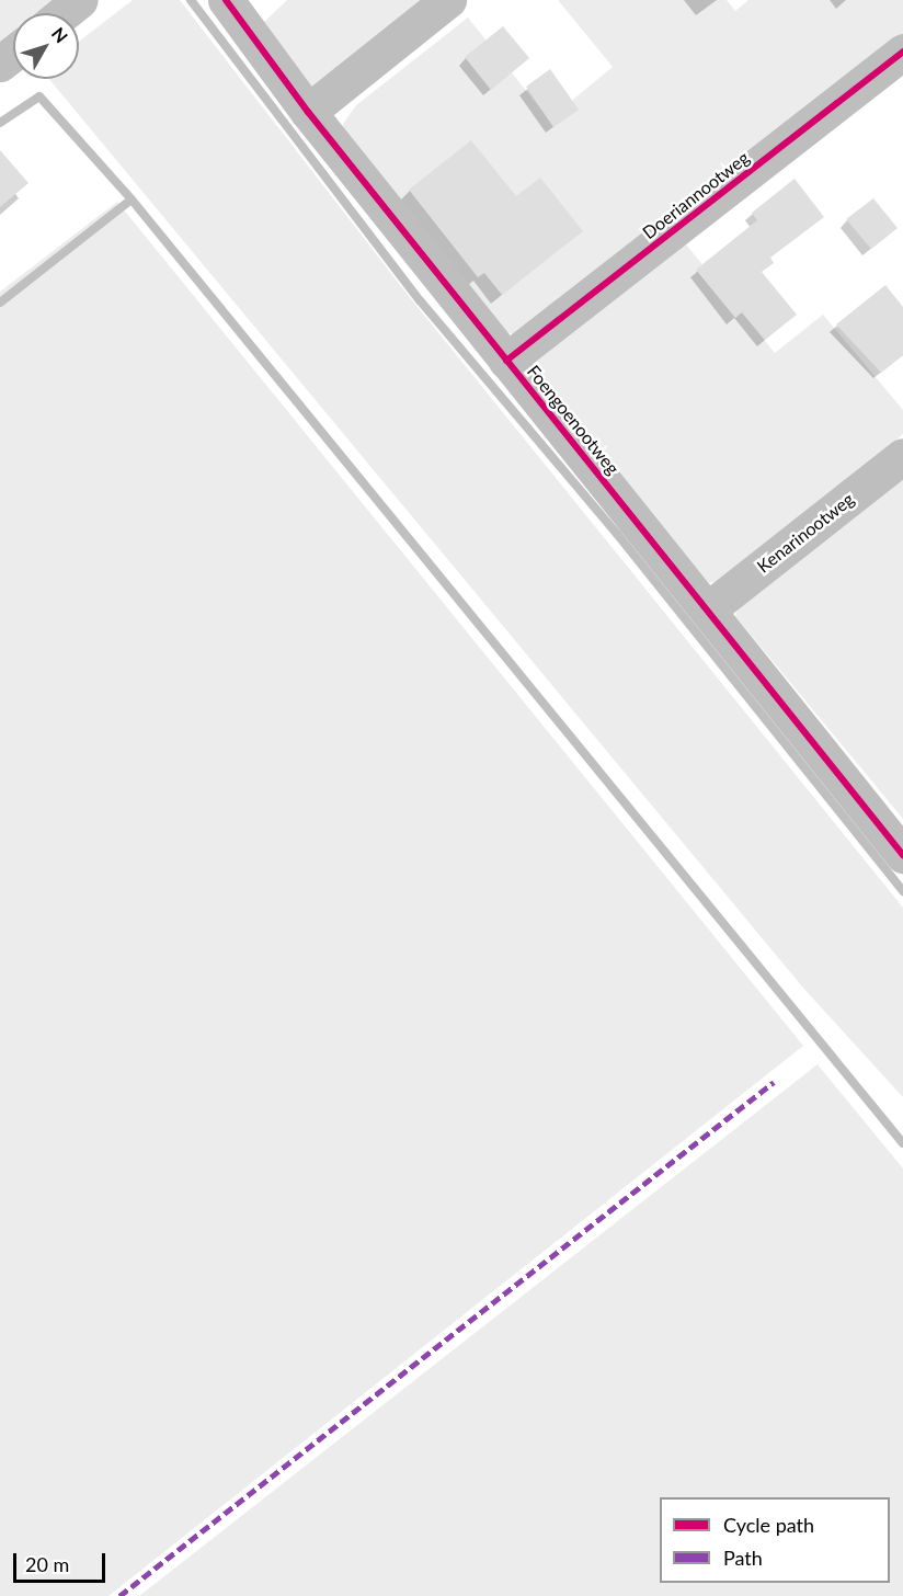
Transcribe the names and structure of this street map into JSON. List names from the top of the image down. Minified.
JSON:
{"streets":{"street":["Doeriannootweg","Foengoenootweg","Kenarinootweg"]},"crossings":[["Doeriannootweg","Foengoenootweg"],["Foengoenootweg","Kenarinootweg"]],"legend":["Cycle path","Path"],"scale_bar":"20 m","north":"top right"}
